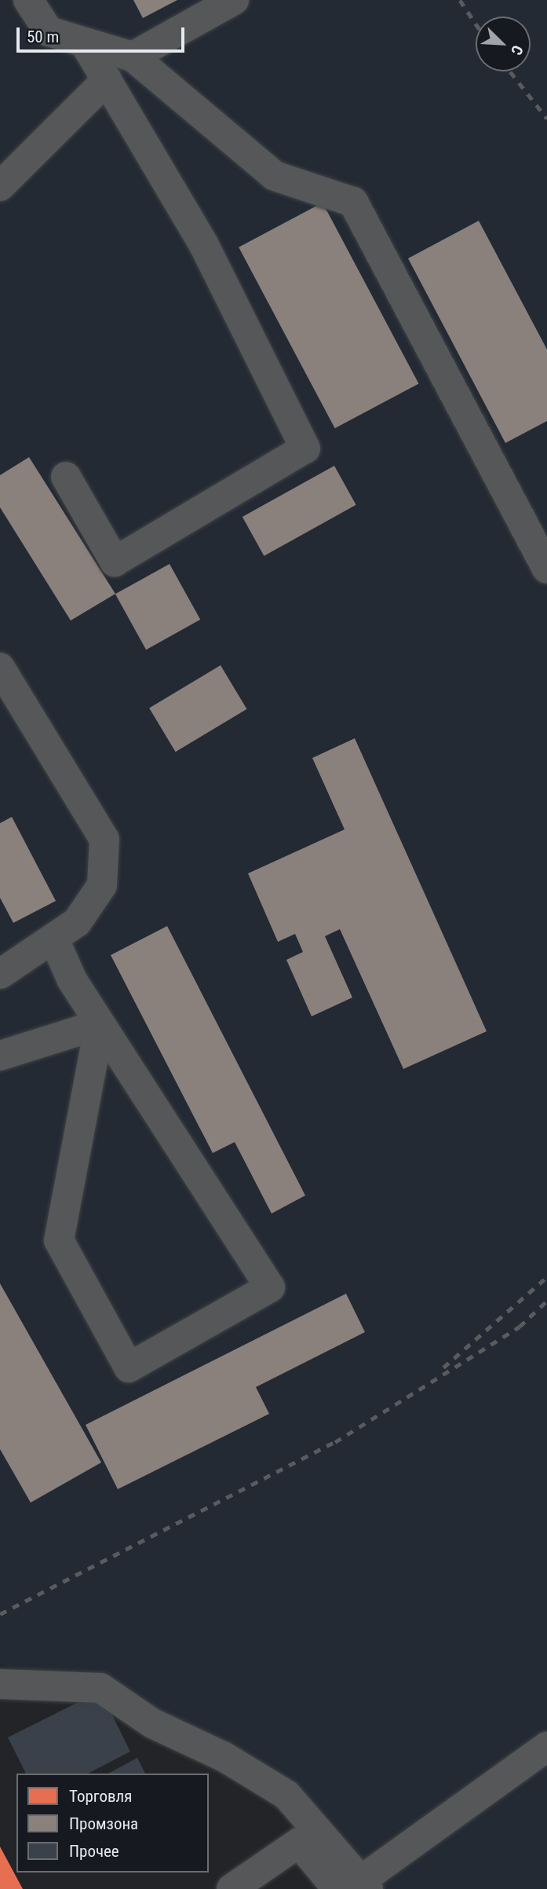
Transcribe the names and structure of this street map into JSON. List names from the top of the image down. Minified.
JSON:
{"legend":["Торговля","Промзона","Прочее"],"scale_bar":"50 m","north":"bottom right"}
